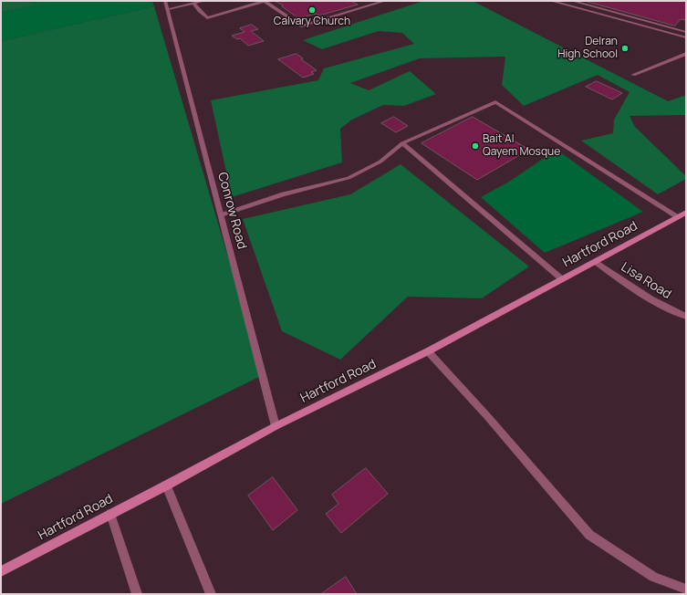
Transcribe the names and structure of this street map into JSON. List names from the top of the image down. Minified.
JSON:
{"streets":{"main road":["Hartford Road"],"street":["Conrow Road","Lisa Road"]},"crossings":[["Conrow Road","Hartford Road"],["Hartford Road","Lisa Road"]],"places":["Calvary Church","Delran High School","Bait Al Qayem Mosque"]}
